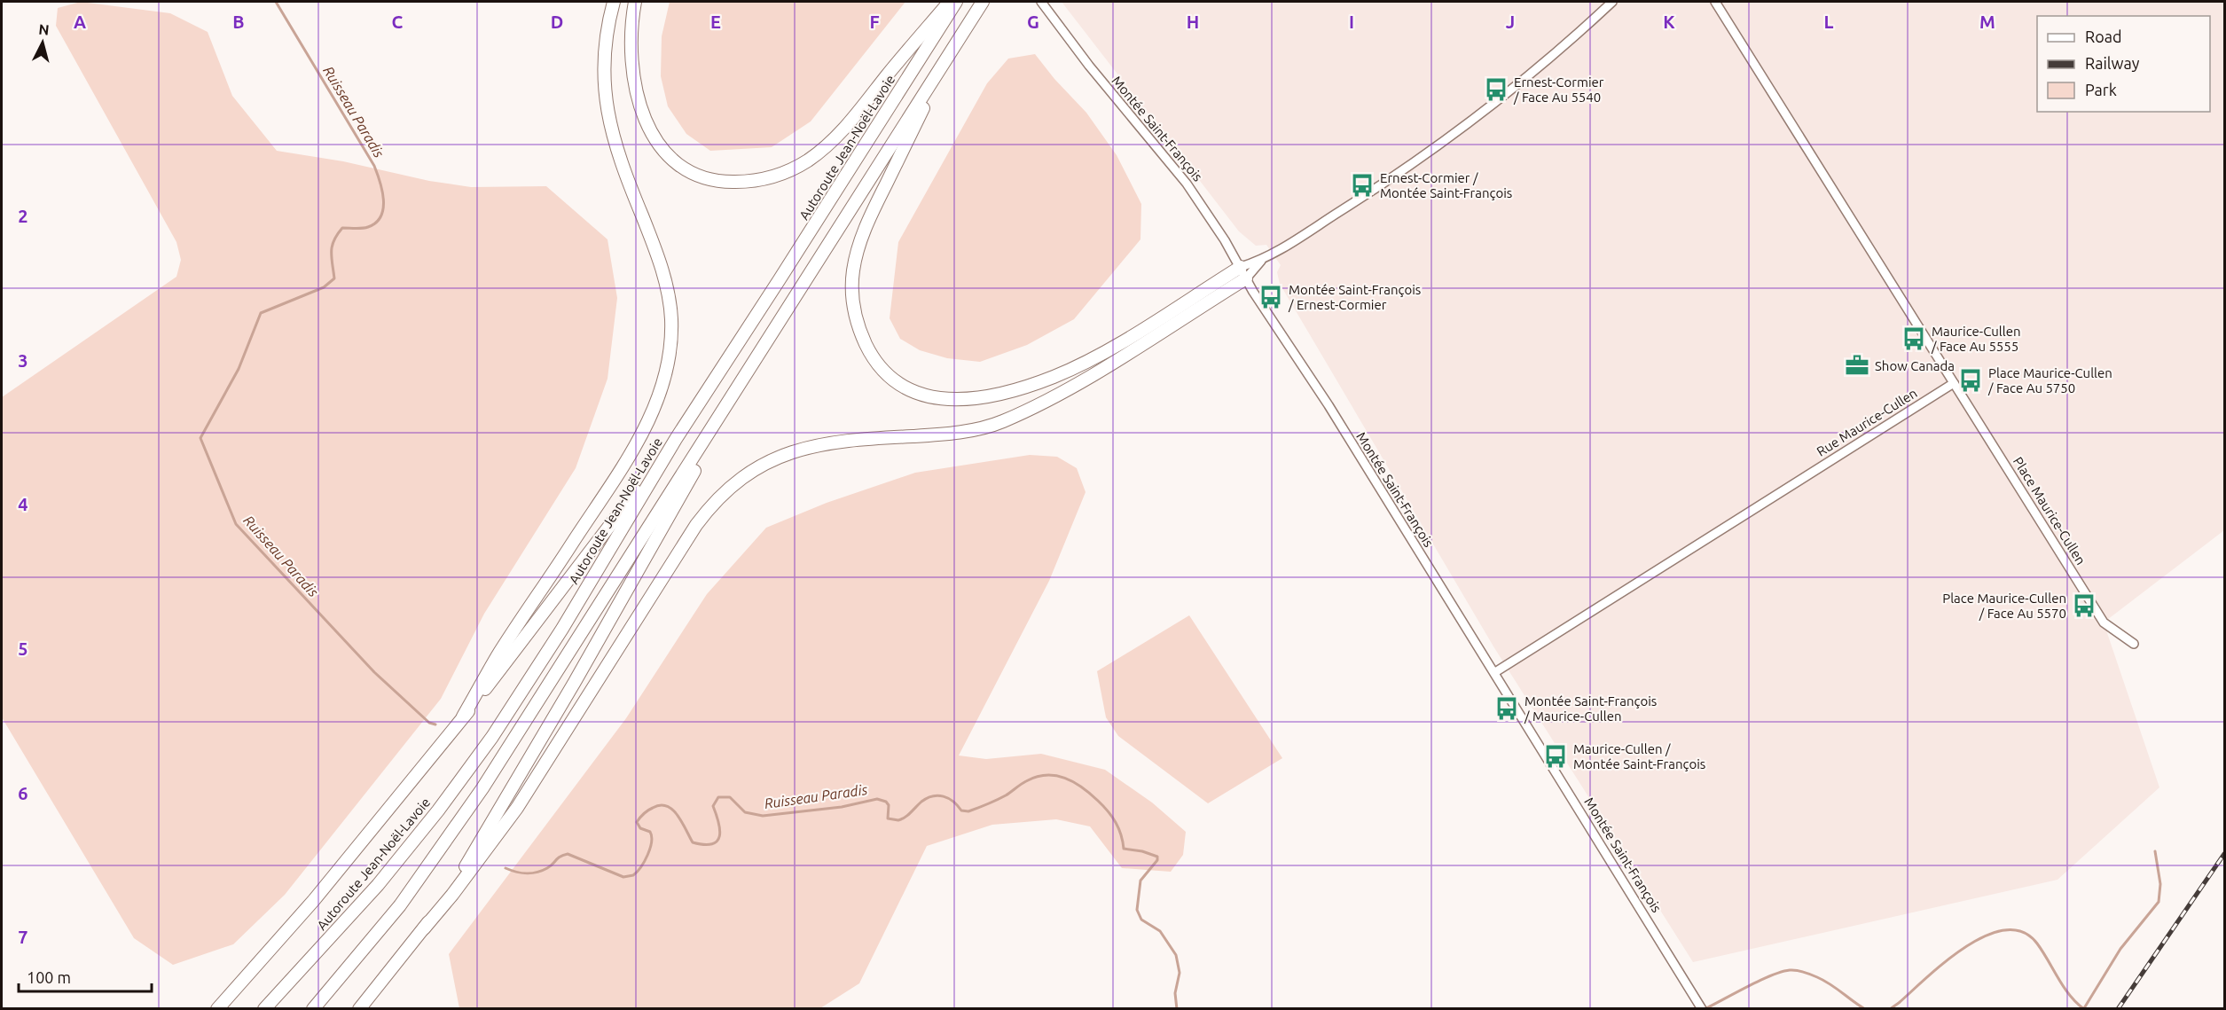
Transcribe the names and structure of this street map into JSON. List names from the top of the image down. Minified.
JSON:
{"streets":{"highway":["Autoroute Jean-Noël-Lavoie"],"street":["Montée Saint-François","Rue Maurice-Cullen","Place Maurice-Cullen"]},"crossings":[["Montée Saint-François","Rue Maurice-Cullen"],["Rue Maurice-Cullen","Place Maurice-Cullen"]],"water":["Ruisseau Paradis"],"places":{"bus stop":["Ernest-Cormier / Face Au 5540","Ernest-Cormier / Montée Saint-François","Montée Saint-François / Ernest-Cormier","Maurice-Cullen / Face Au 5555","Place Maurice-Cullen / Face Au 5750","Place Maurice-Cullen / Face Au 5570","Montée Saint-François / Maurice-Cullen","Maurice-Cullen / Montée Saint-François"],"office":["Show Canada"]},"legend":["Road","Railway","Park"],"scale_bar":"100 m","north":"top","grid":{"columns":["A","B","C","D","E","F","G","H","I","J","K","L","M"],"rows":["2","3","4","5","6","7"]}}
